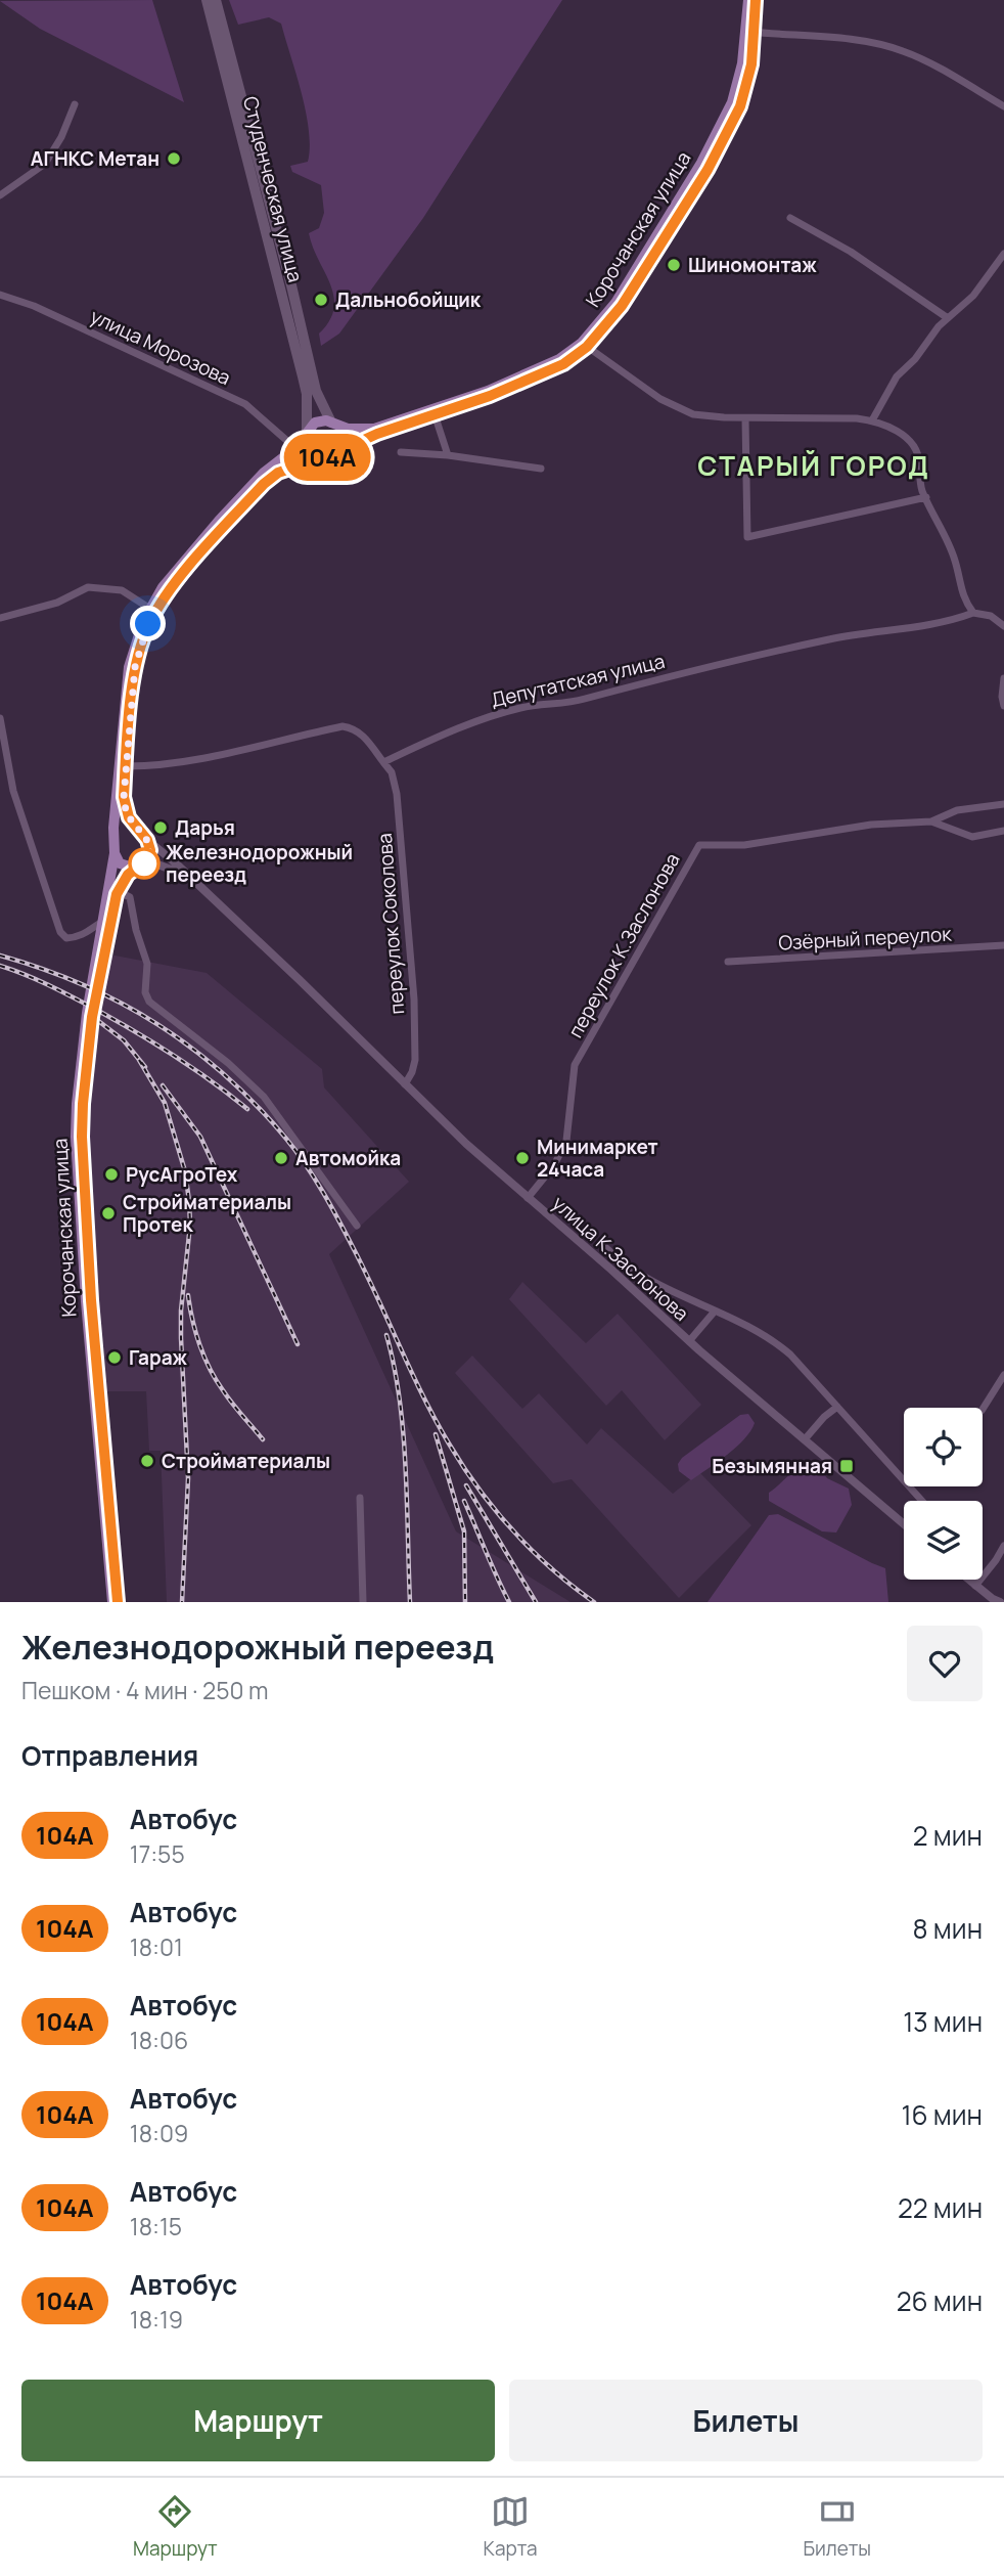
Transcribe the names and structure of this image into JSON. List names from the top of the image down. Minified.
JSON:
{"streets":{"main road":["Студенческая улица","Корочанская улица"],"street":["улица Морозова","Депутатская улица","переулок Соколова","Озёрный переулок","переулок К.Заслонова","улица К.Заслонова"]},"crossings":[["Студенческая улица","Корочанская улица"],["Корочанская улица","улица Морозова"],["Корочанская улица","улица К.Заслонова"],["Депутатская улица","переулок Соколова"],["переулок Соколова","улица К.Заслонова"],["переулок К.Заслонова","улица К.Заслонова"]],"districts":["СТАРЫЙ ГОРОД"],"places":{"other":["АГНКС Метан","Шиномонтаж","Дальнобойщик","Дарья","Железнодорожный переезд","Автомойка","Минимаркет 24часа","РусАгроТех","Стройматериалы Протек","Гараж","Стройматериалы"],"transit":["Безымянная"]},"lines":["bus line 104А"],"page":{"on_map":"104А","heading":[["Железнодорожный переезд","Пешком · 4 мин · 250 m"],"Отправления"],"list":[{"mark":"104А","name":"Автобус","note":"17:55","value":"2 мин"},{"mark":"104А","name":"Автобус","note":"18:01","value":"8 мин"},{"mark":"104А","name":"Автобус","note":"18:06","value":"13 мин"},{"mark":"104А","name":"Автобус","note":"18:09","value":"16 мин"},{"mark":"104А","name":"Автобус","note":"18:15","value":"22 мин"},{"mark":"104А","name":"Автобус","note":"18:19","value":"26 мин"}],"buttons":["Маршрут","Билеты"],"tabs":["Маршрут","Карта","Билеты"]}}
